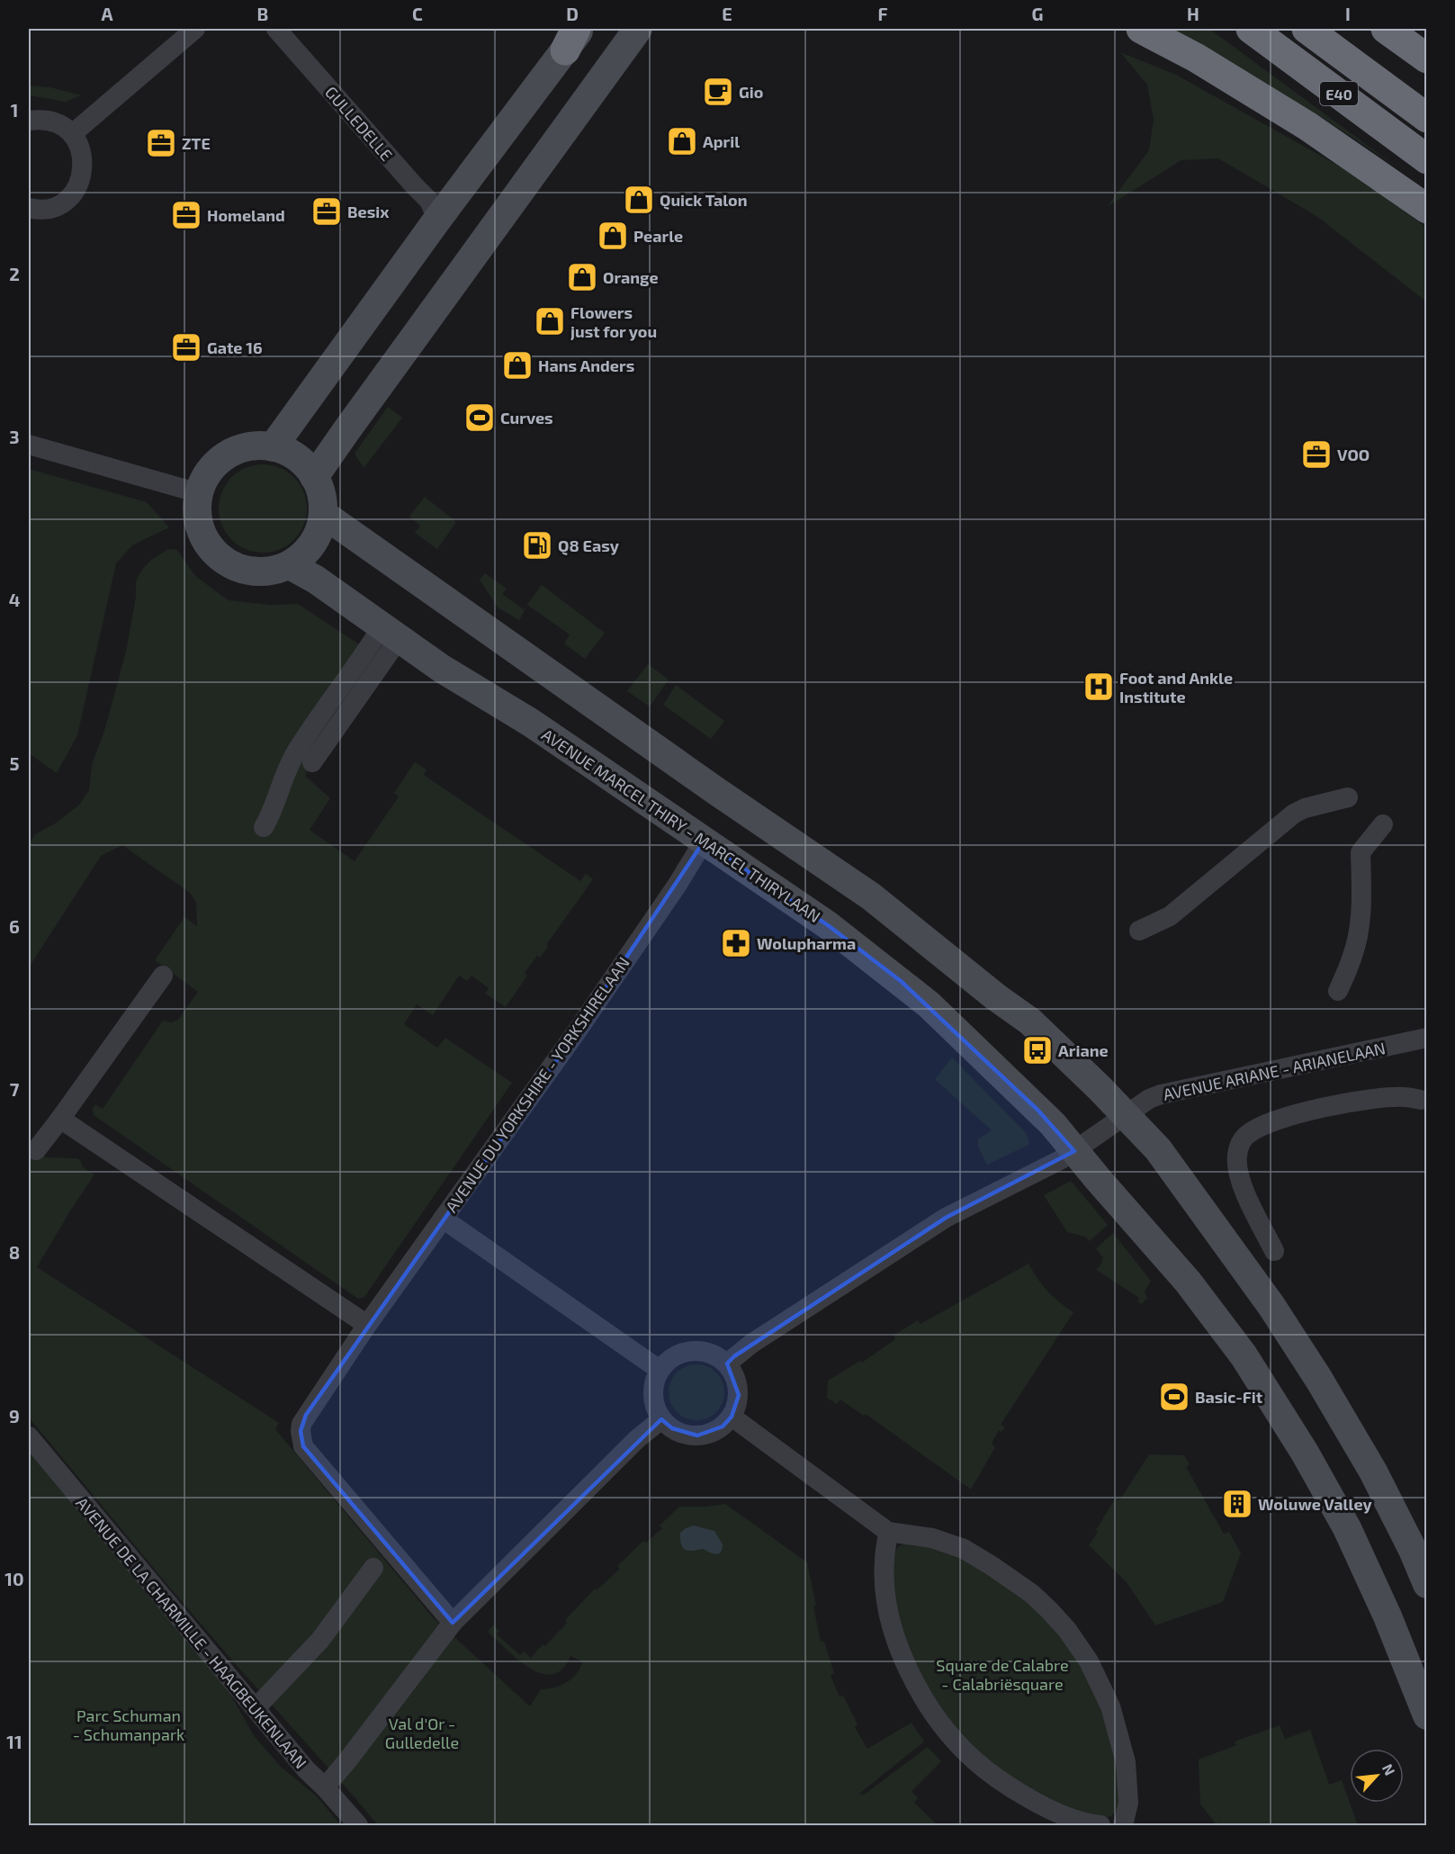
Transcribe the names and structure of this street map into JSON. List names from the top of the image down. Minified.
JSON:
{"streets":{"highway":["E40"],"main road":["AVENUE MARCEL THIRY - MARCEL THIRYLAAN"],"street":["GULLEDELLE","AVENUE ARIANE - ARIANELAAN","AVENUE DU YORKSHIRE - YORKSHIRELAAN","AVENUE DE LA CHARMILLE - HAAGBEUKENLAAN"]},"crossings":[["AVENUE MARCEL THIRY - MARCEL THIRYLAAN","AVENUE ARIANE - ARIANELAAN"],["AVENUE MARCEL THIRY - MARCEL THIRYLAAN","AVENUE DU YORKSHIRE - YORKSHIRELAAN"]],"parks":["Square de Calabre - Calabriësquare","Parc Schuman - Schumanpark","Val d'Or - Gulledelle"],"places":{"cafe":["Gio"],"shop":["April","Quick Talon","Pearle","Orange","Flowers just for you","Hans Anders"],"office":["ZTE","Besix","Homeland","Gate 16","VOO"],"sports":["Curves","Basic-Fit"],"fuel station":["Q8 Easy"],"hospital":["Foot and Ankle Institute"],"pharmacy":["Wolupharma"],"bus stop":["Ariane"],"building":["Woluwe Valley"]},"north":"top right","grid":{"columns":["A","B","C","D","E","F","G","H","I"],"rows":["1","2","3","4","5","6","7","8","9","10","11"]}}
